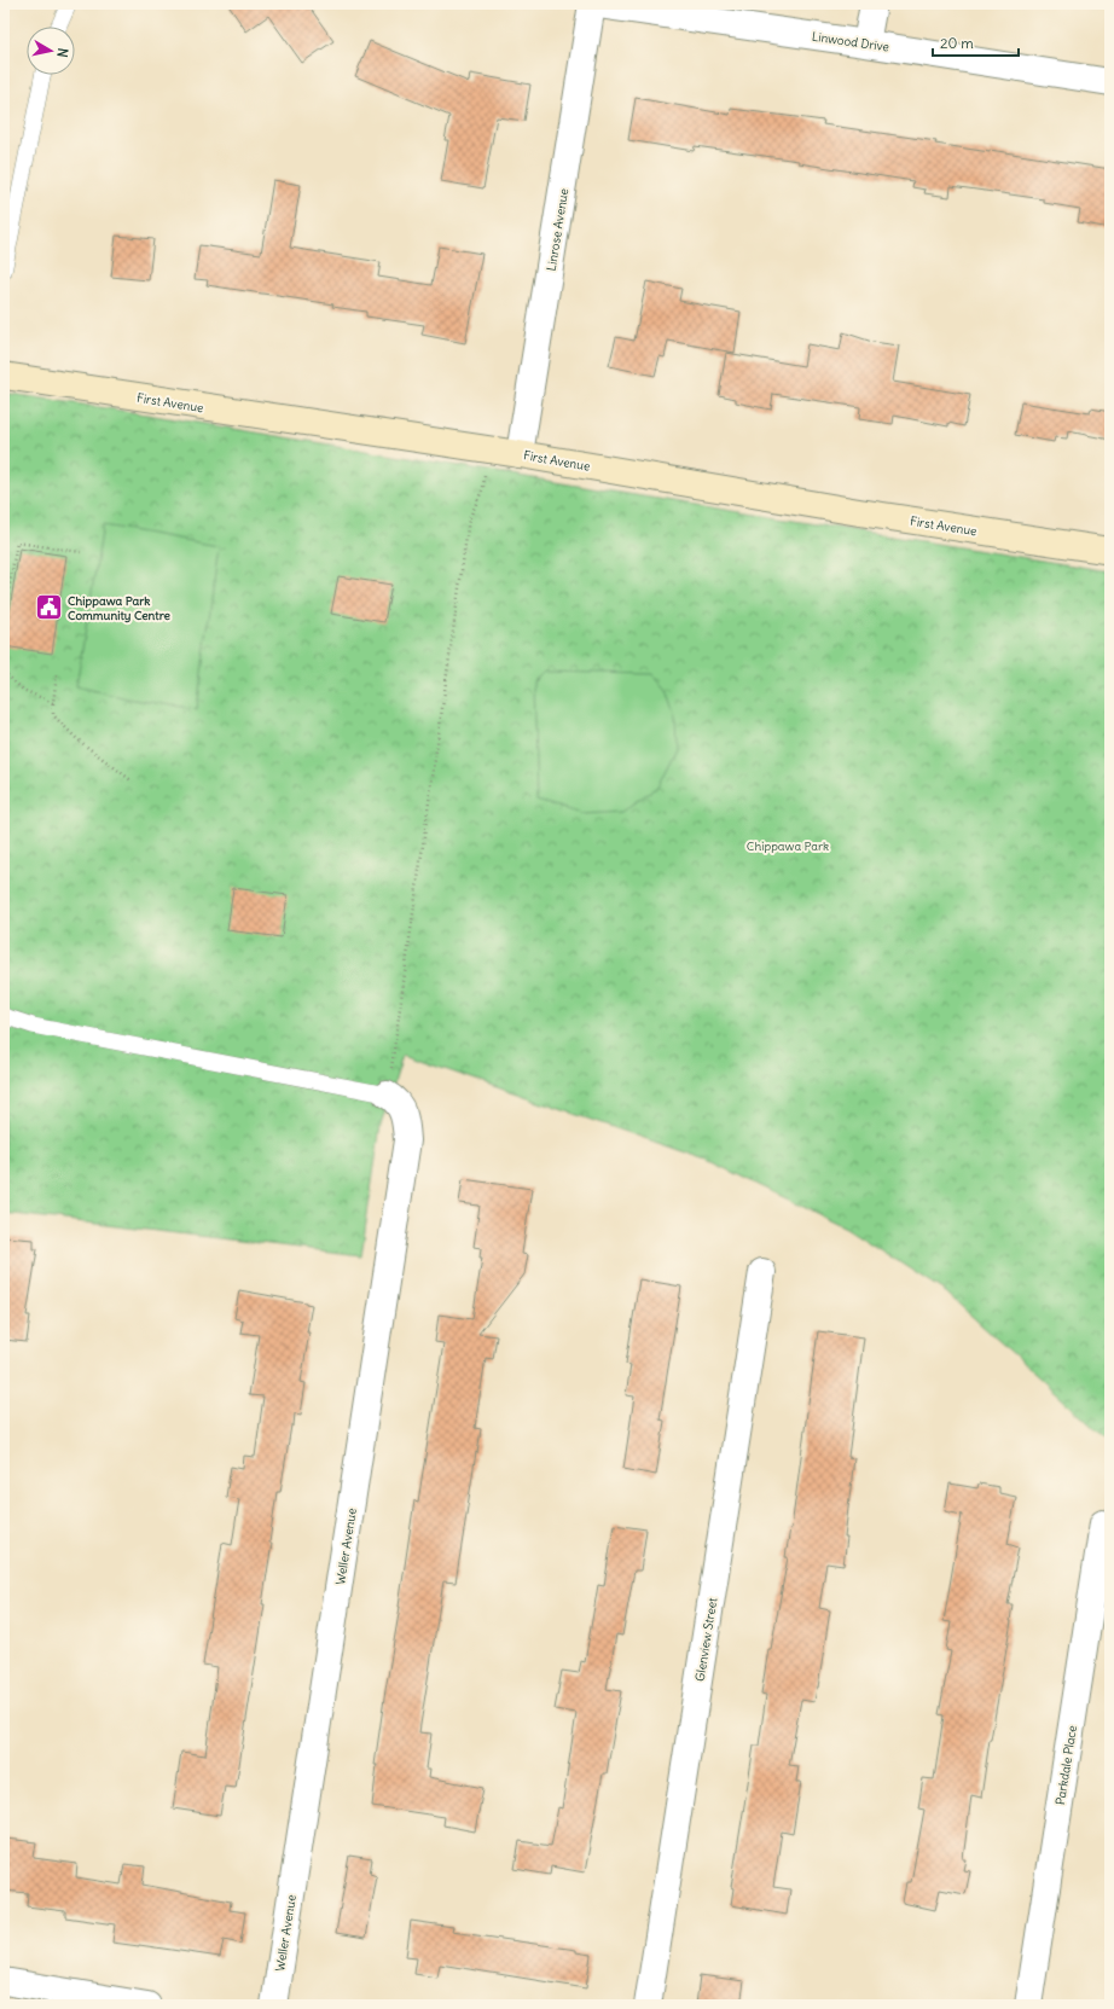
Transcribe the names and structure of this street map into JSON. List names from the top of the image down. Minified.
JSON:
{"streets":{"street":["Linwood Drive","Linrose Avenue","First Avenue","Weller Avenue","Glenview Street","Parkdale Place"]},"crossings":[["Linwood Drive","Linrose Avenue"],["Linrose Avenue","First Avenue"]],"parks":["Chippawa Park"],"places":{"public building":["Chippawa Park Community Centre"]},"scale_bar":"20 m","north":"right"}
